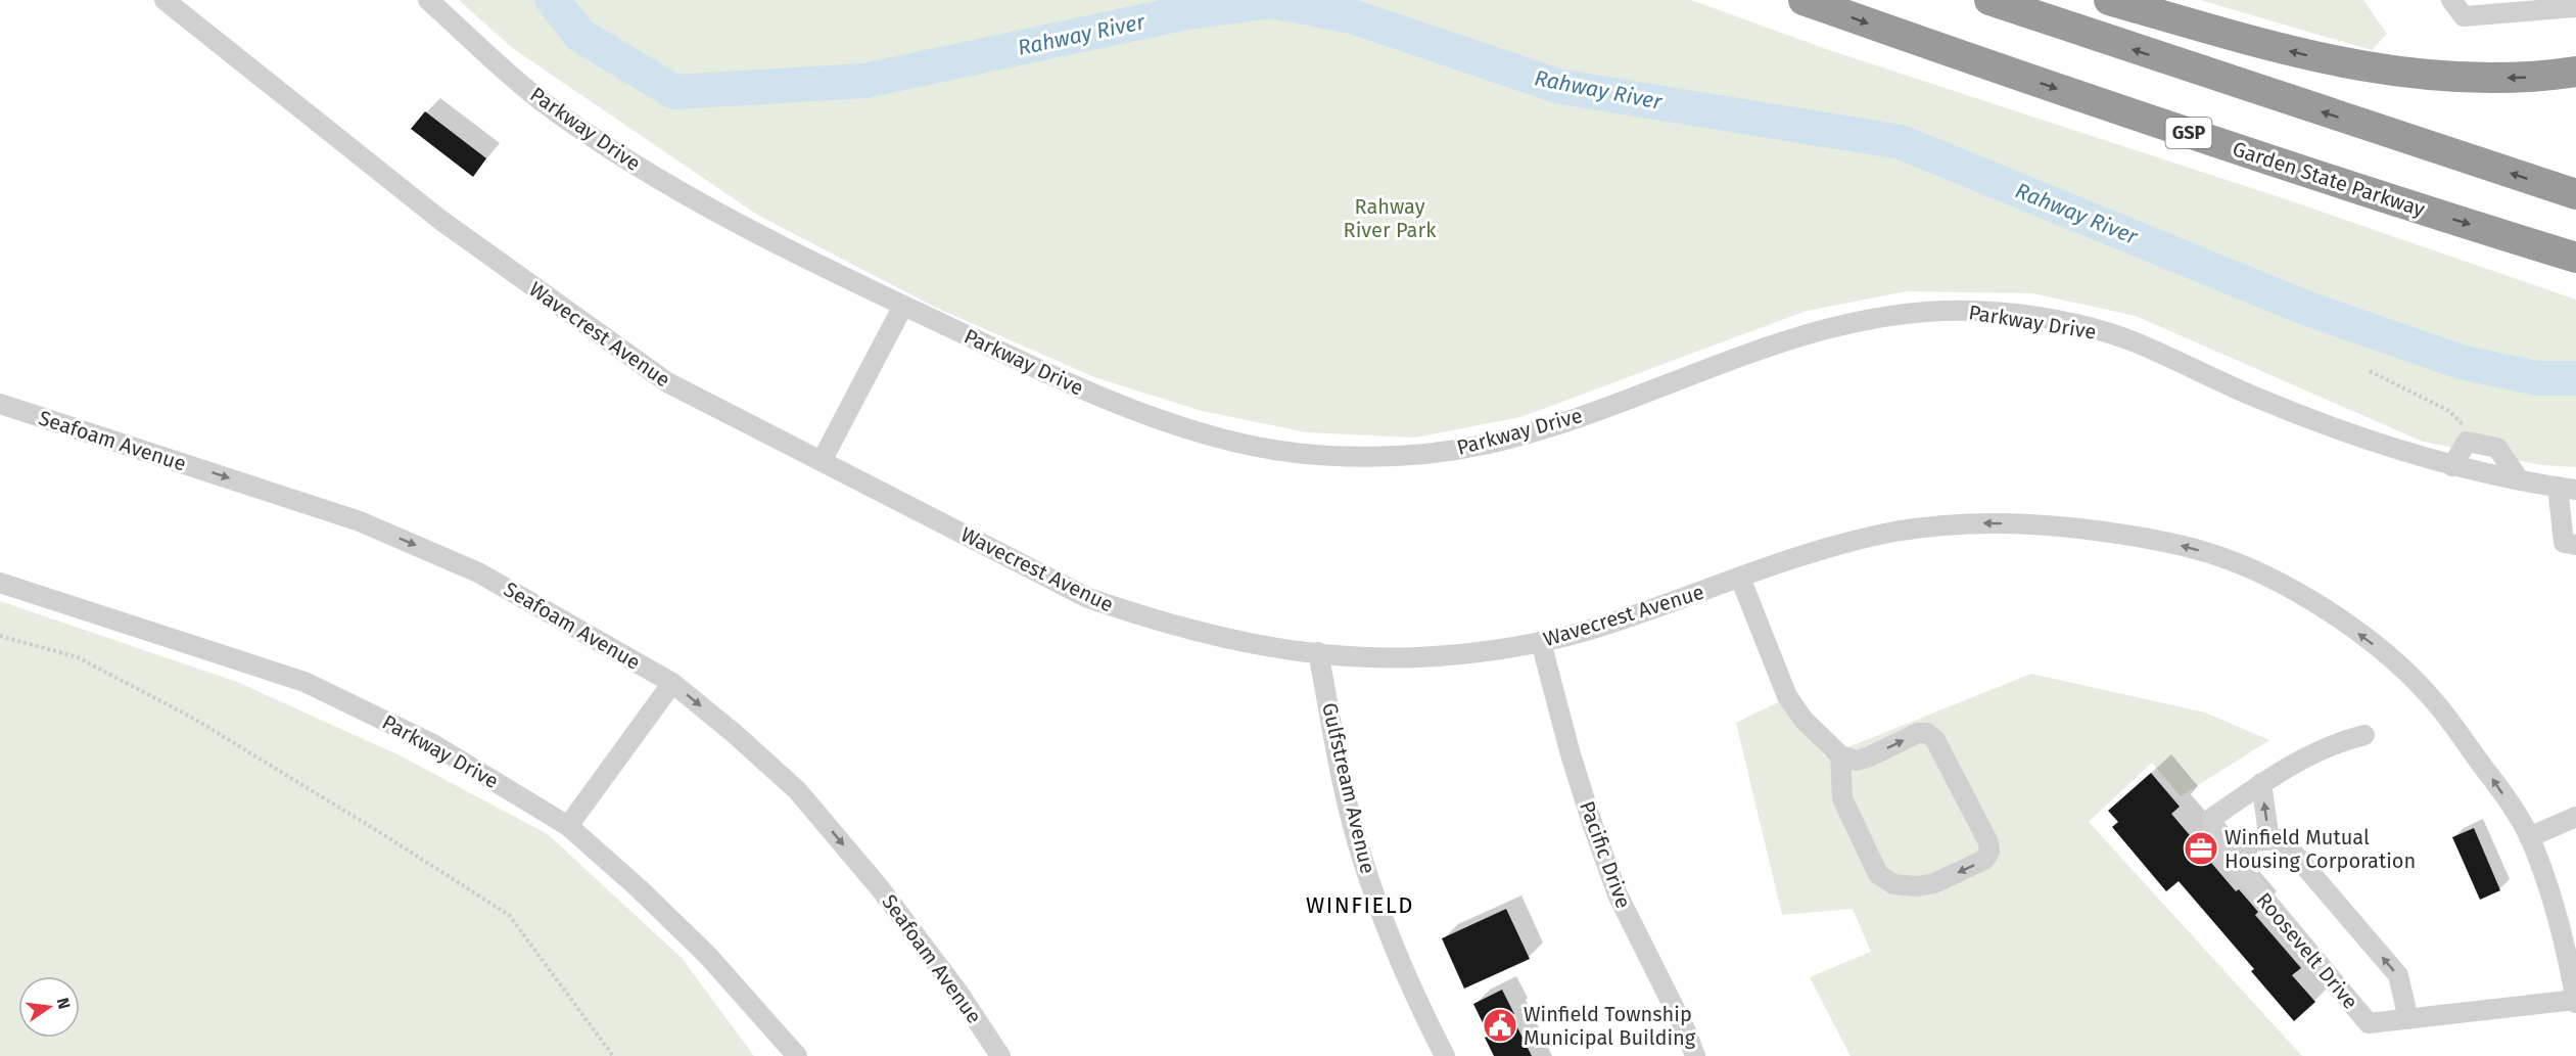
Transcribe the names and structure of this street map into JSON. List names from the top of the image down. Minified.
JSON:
{"streets":{"highway":["GSP","Garden State Parkway"],"street":["Parkway Drive","Wavecrest Avenue","Seafoam Avenue","Gulfstream Avenue","Pacific Drive","Roosevelt Drive"]},"crossings":[["Wavecrest Avenue","Gulfstream Avenue"],["Wavecrest Avenue","Pacific Drive"],["Wavecrest Avenue","Roosevelt Drive"]],"one_way":["Seafoam Avenue"],"districts":["WINFIELD"],"water":["Rahway River"],"parks":["Rahway River Park"],"places":{"office":["Winfield Mutual Housing Corporation"],"public building":["Winfield Township Municipal Building"]},"north":"right"}
